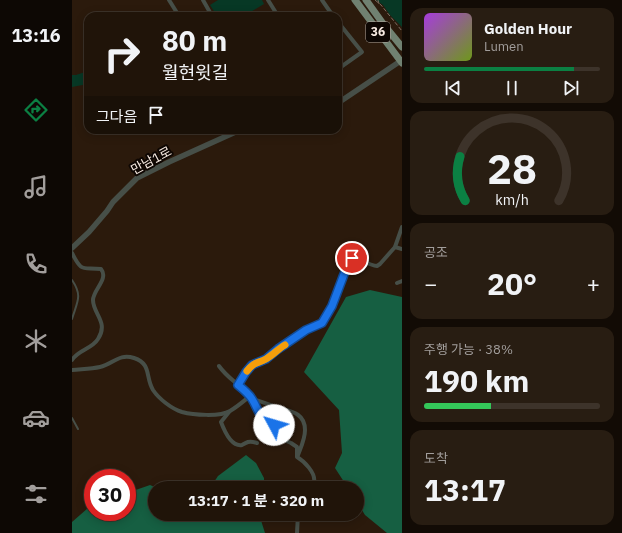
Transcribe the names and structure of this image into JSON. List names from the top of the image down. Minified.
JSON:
{"streets":{"main road":["36"],"street":["만남1로"]},"page":{"tabs":"13:16","turn":["80 m","월현윗길"],"song":["Golden Hour","Lumen"],"then":"그다음","tile":["공조",["주행 가능 · 38%","190 km"],["도착","13:17"]],"heat":["−","20°","+"],"limit":"30","trip":"13:17 · 1 분 · 320 m","gauge":["28","km/h"]}}
